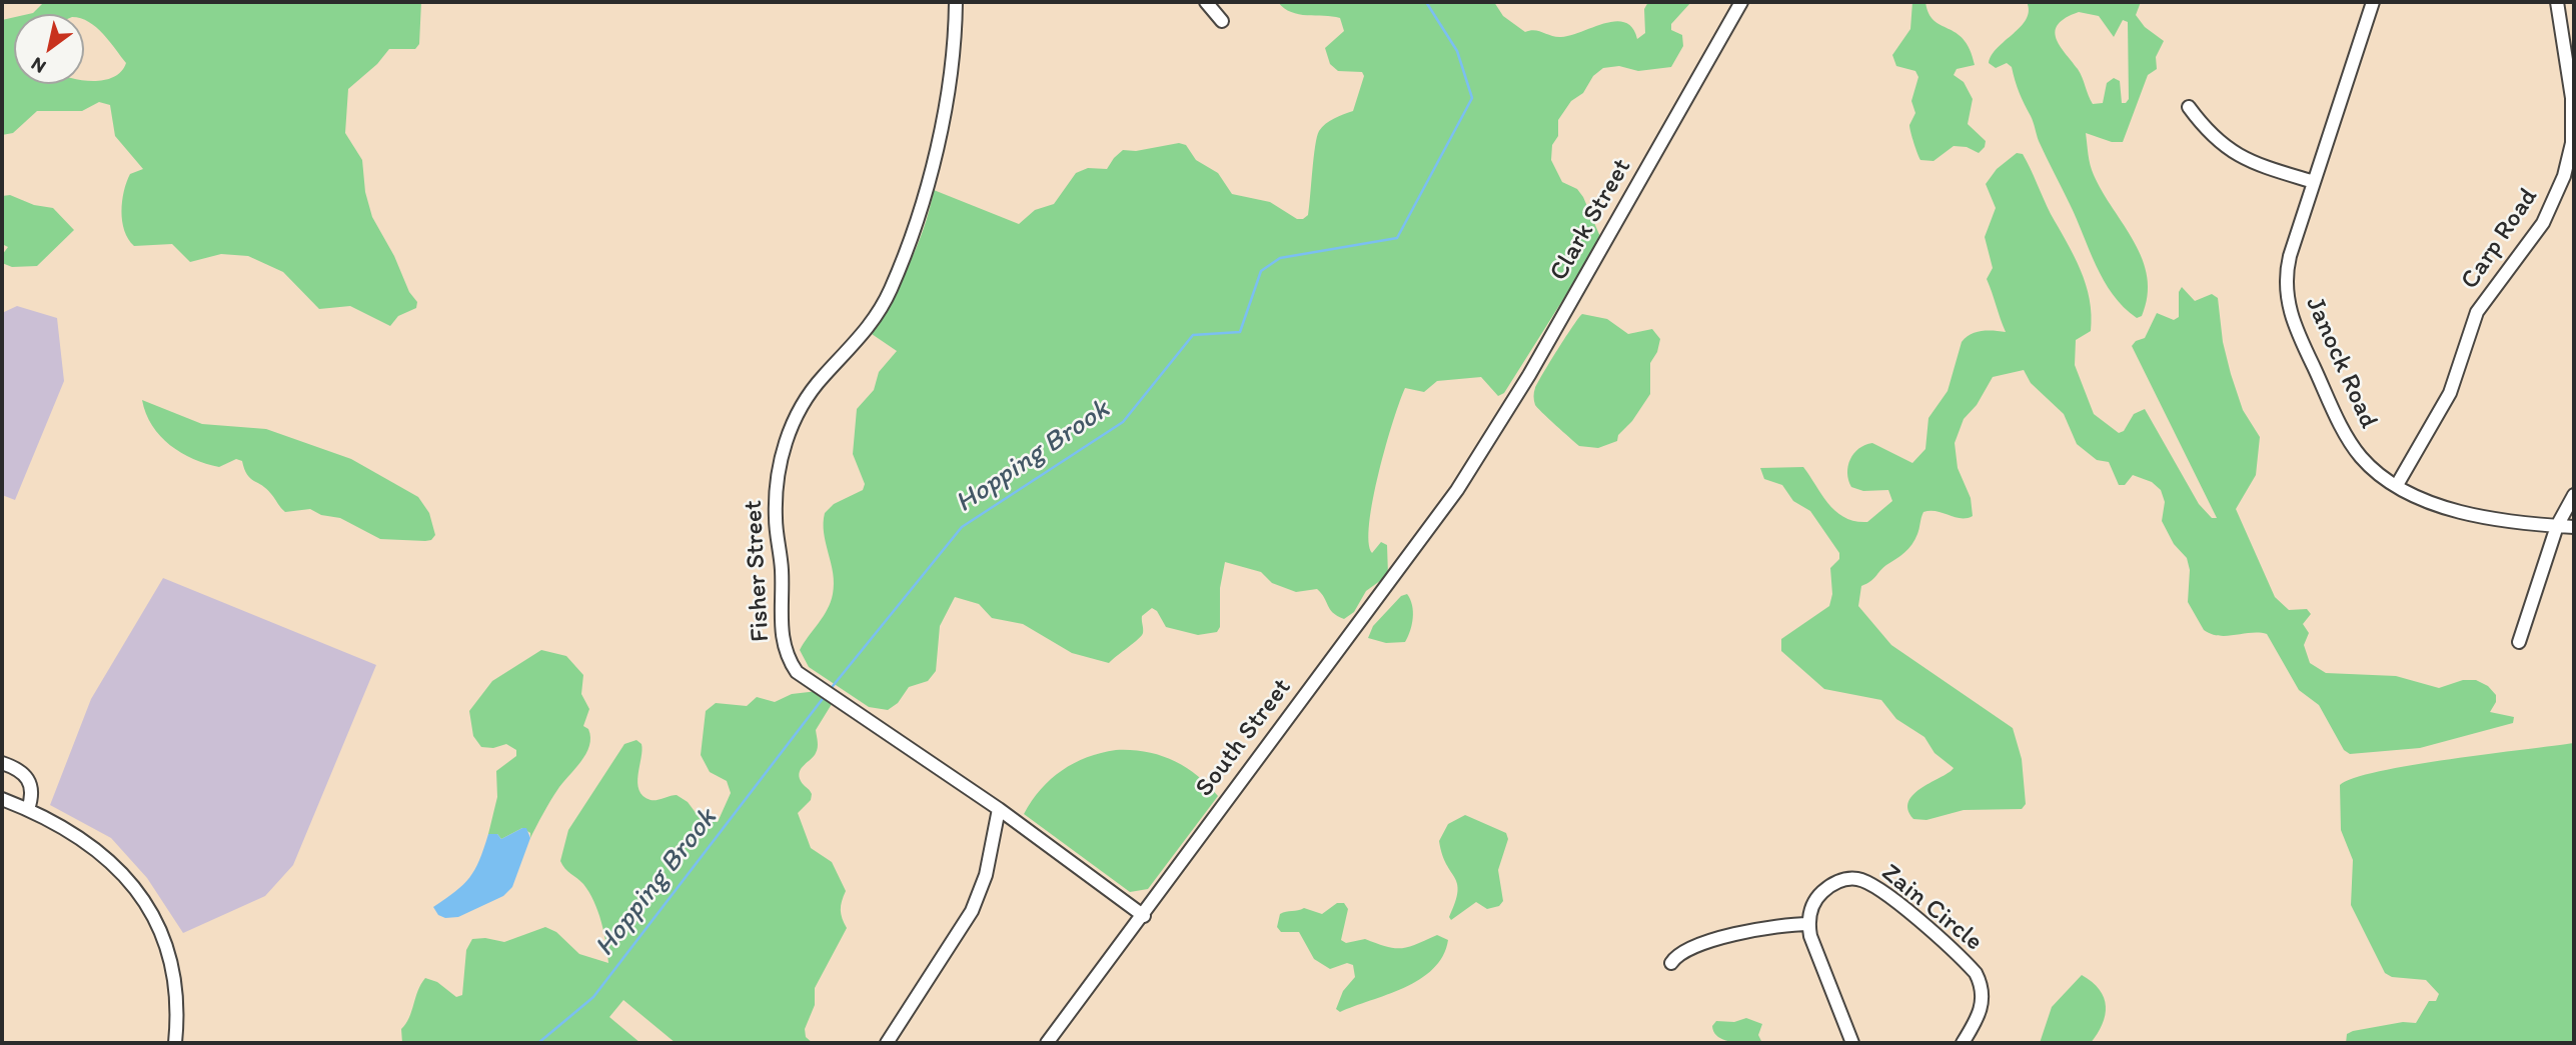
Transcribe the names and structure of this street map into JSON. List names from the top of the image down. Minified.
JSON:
{"streets":{"street":["Clark Street","Carp Road","Janock Road","Fisher Street","South Street","Zain Circle"]},"crossings":[["Clark Street","South Street"],["Carp Road","Janock Road"],["Fisher Street","South Street"]],"water":["Hopping Brook"],"north":"bottom left"}
